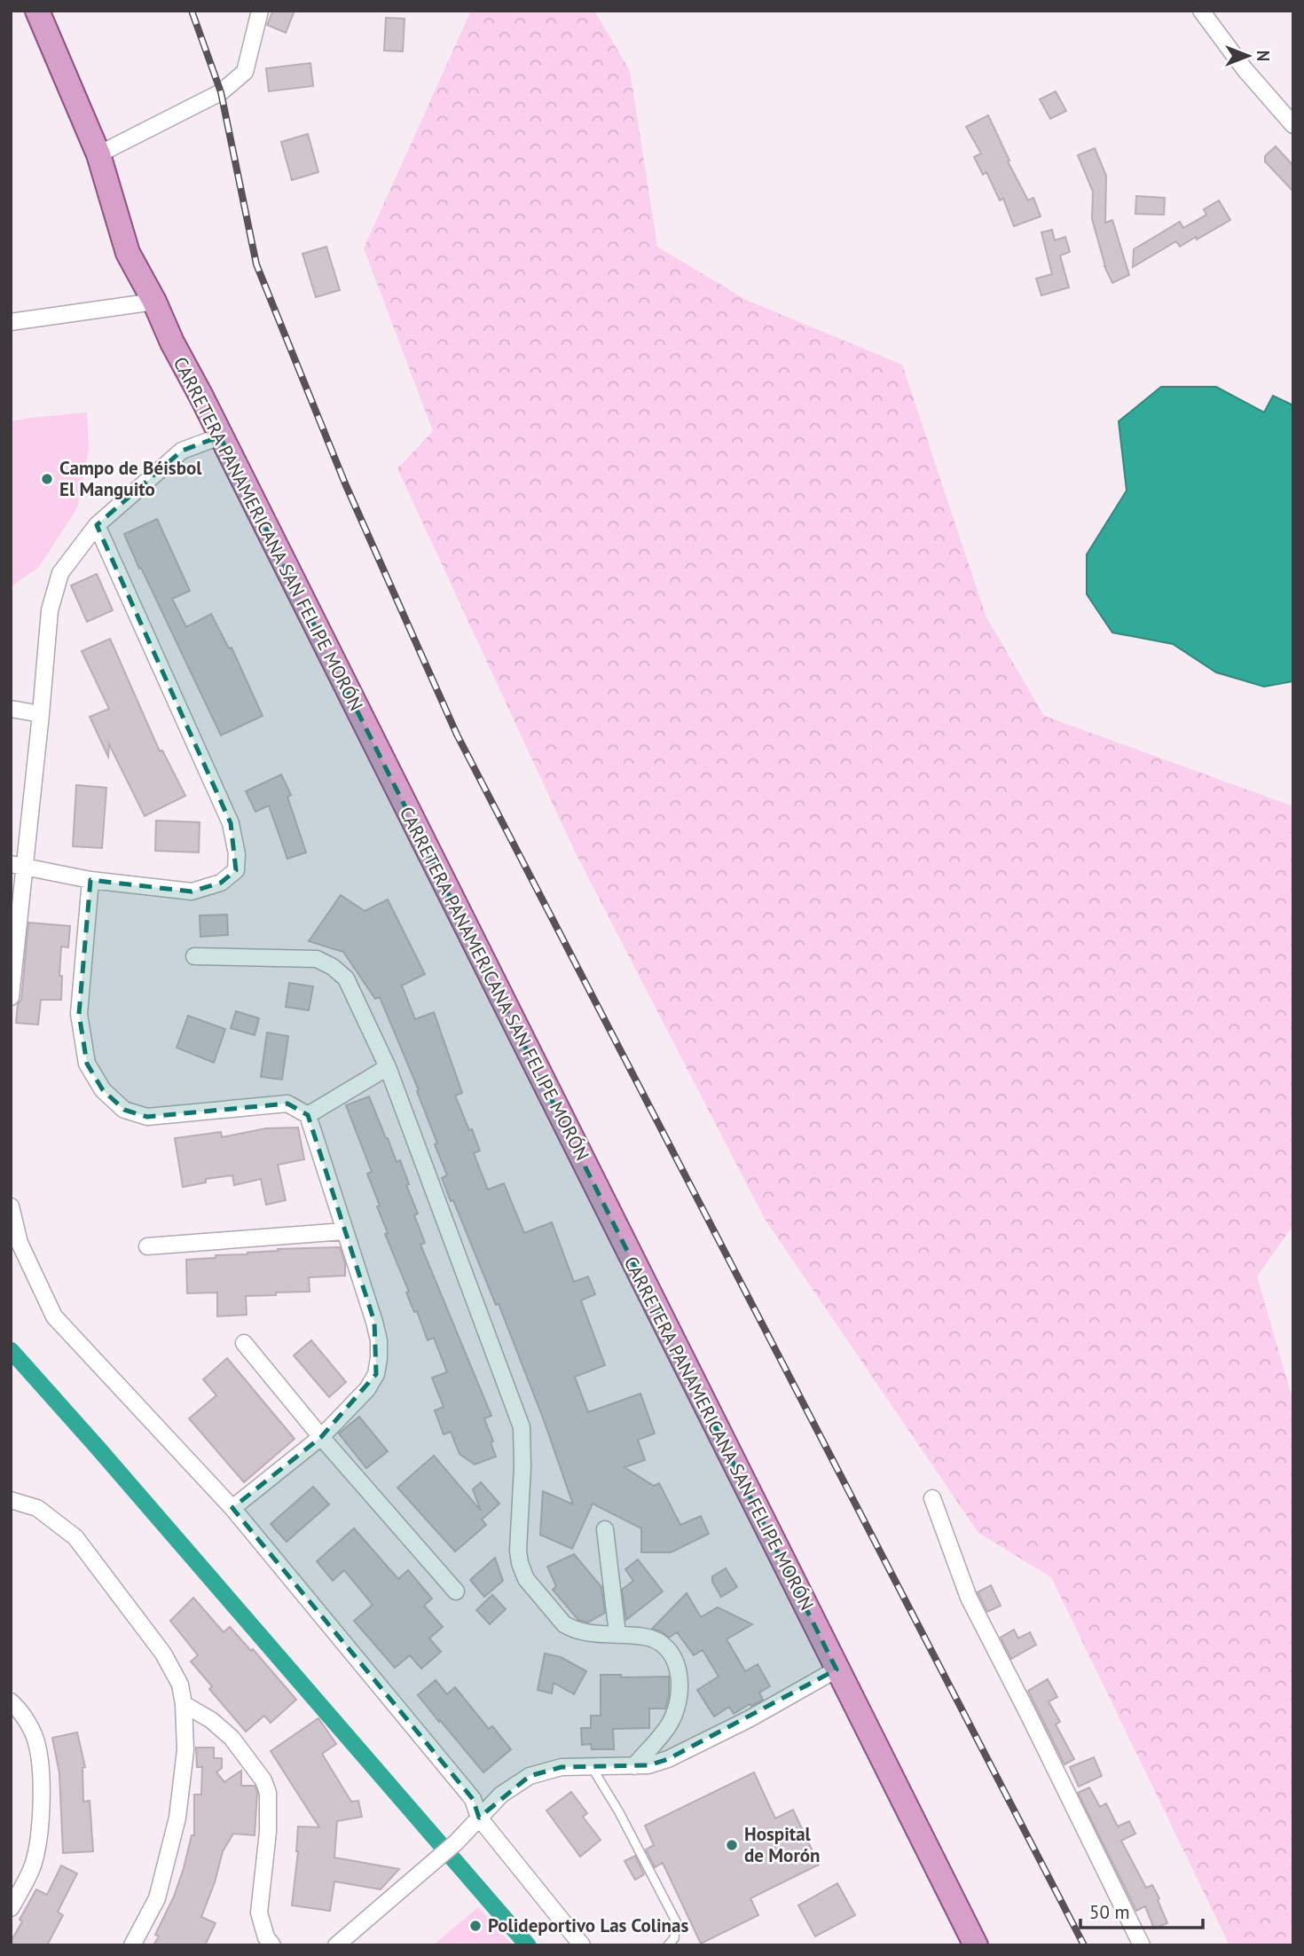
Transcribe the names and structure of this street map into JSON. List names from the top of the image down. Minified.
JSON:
{"streets":{"main road":["CARRETERA PANAMERICANA SAN FELIPE MORÓN"]},"places":["Campo de Béisbol El Manguito","Hospital de Morón","Polideportivo Las Colinas"],"scale_bar":"50 m","north":"right"}
